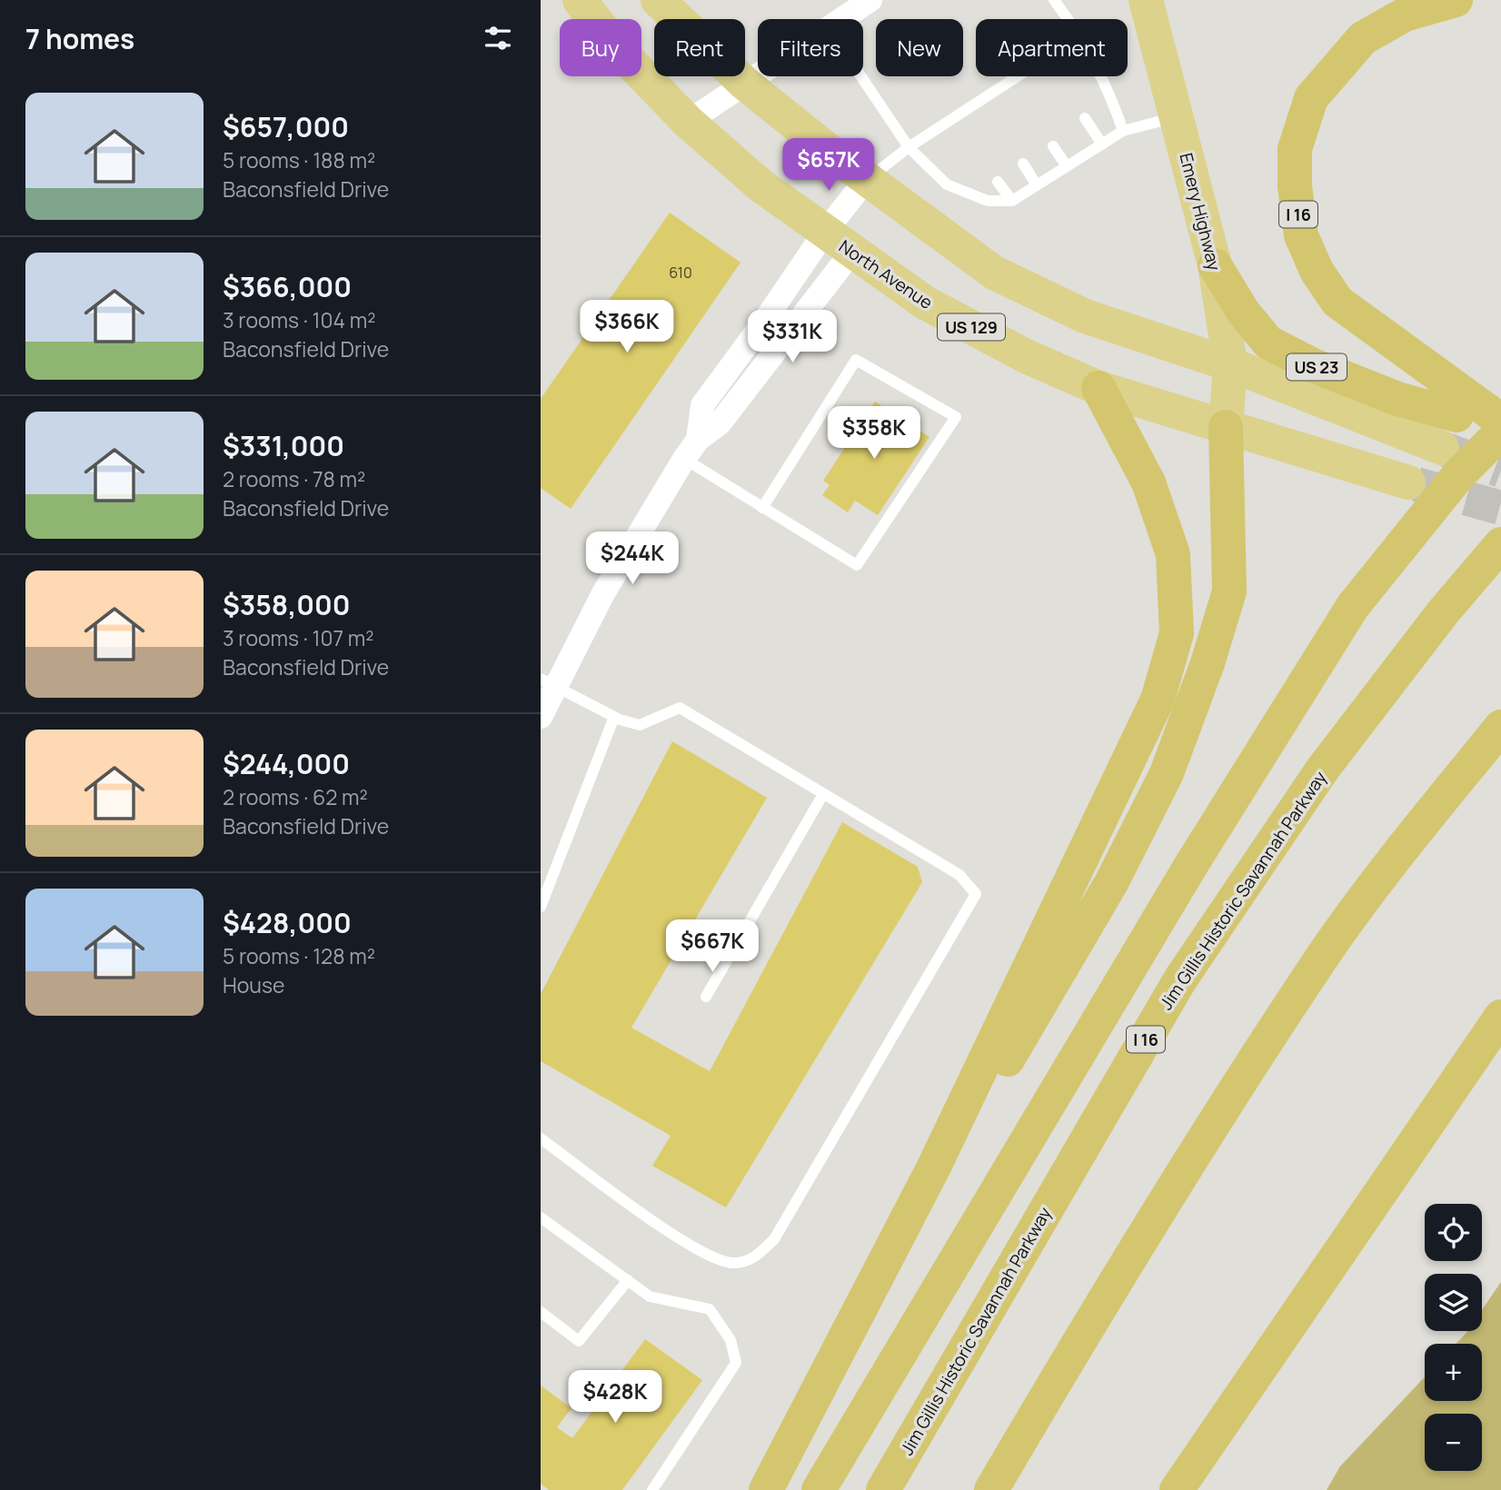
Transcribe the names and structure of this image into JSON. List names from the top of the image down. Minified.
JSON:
{"streets":{"highway":["Emery Highway","I 16","North Avenue","US 129","US 23","Jim Gillis Historic Savannah Parkway"]},"crossings":[["Emery Highway","North Avenue"],["Emery Highway","US 23"]],"house_numbers":["610"],"page":{"heading":"7 homes","chip":["Buy","Rent","Filters","New","Apartment"],"list":[{"name":"$657,000","note":"5 rooms · 188 m² · Baconsfield Drive"},{"name":"$366,000","note":"3 rooms · 104 m² · Baconsfield Drive"},{"name":"$331,000","note":"2 rooms · 78 m² · Baconsfield Drive"},{"name":"$358,000","note":"3 rooms · 107 m² · Baconsfield Drive"},{"name":"$244,000","note":"2 rooms · 62 m² · Baconsfield Drive"},{"name":"$428,000","note":"5 rooms · 128 m² · House"}],"price":["$657K","$366K","$331K","$358K","$244K","$667K","$428K"],"map_buttons":["+","−"]}}
